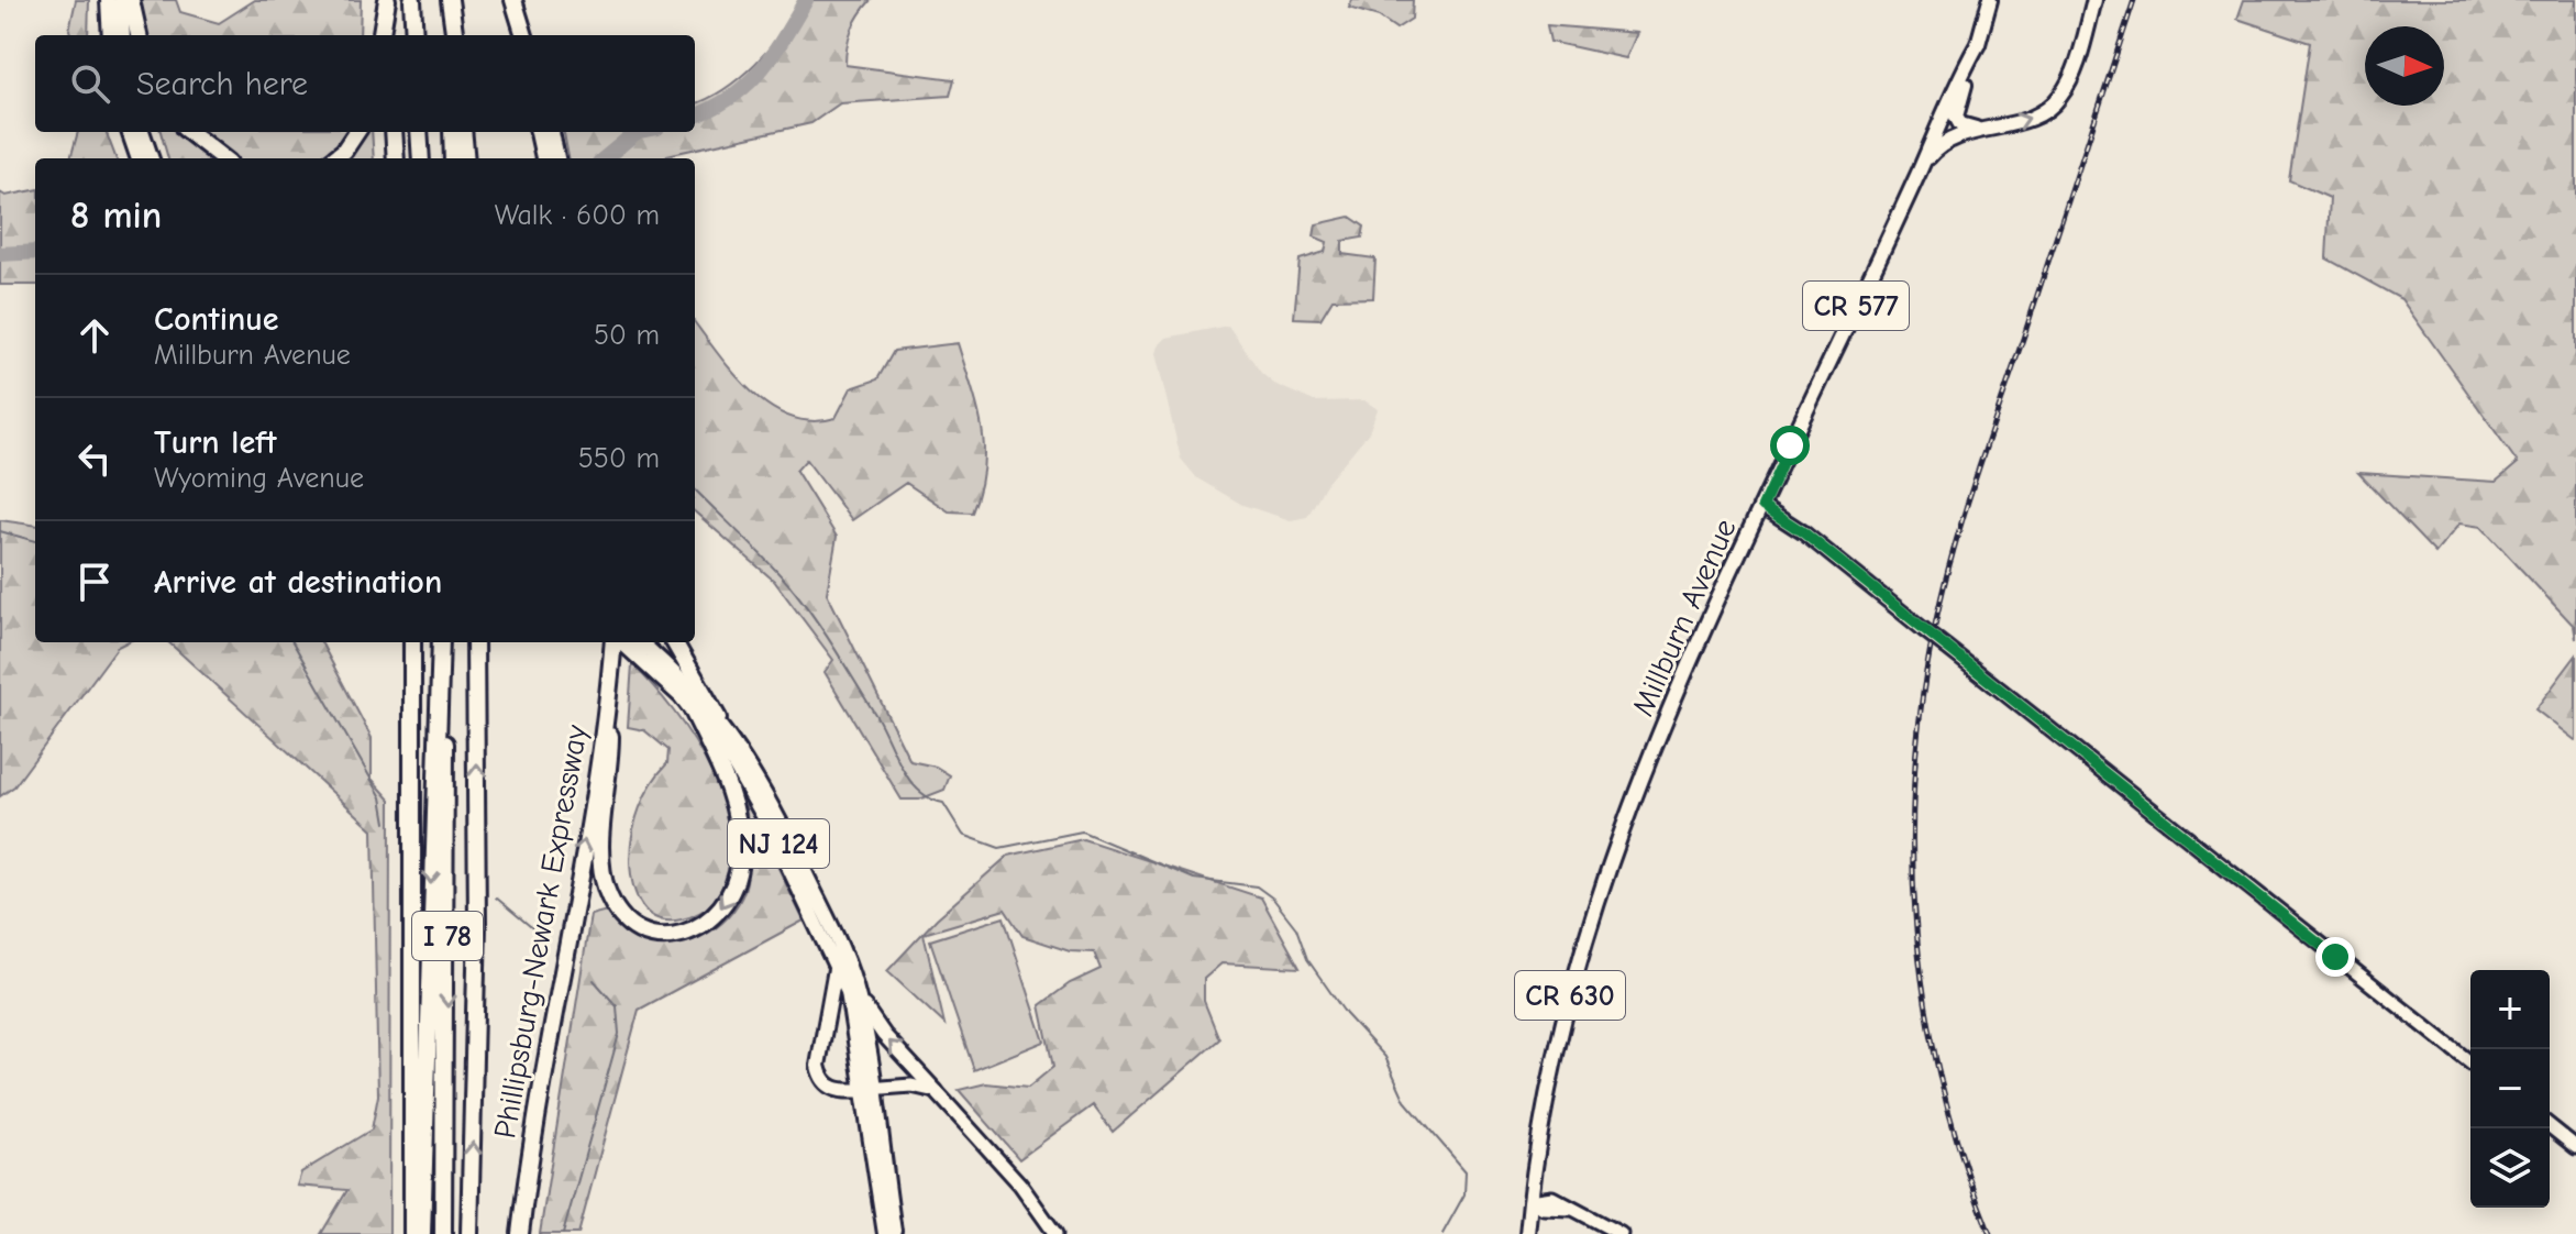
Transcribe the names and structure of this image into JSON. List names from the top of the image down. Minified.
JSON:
{"streets":{"highway":["Phillipsburg-Newark Expressway","I 78"],"main road":["CR 577","Millburn Avenue","NJ 124","CR 630"]},"crossings":[["CR 577","Millburn Avenue"]],"north":"right","page":{"search":"Search here","heading":["8 min","Walk · 600 m"],"list":[["Continue","Millburn Avenue","50 m"],["Turn left","Wyoming Avenue","550 m"],"Arrive at destination"],"map_buttons":["+","−"]}}
